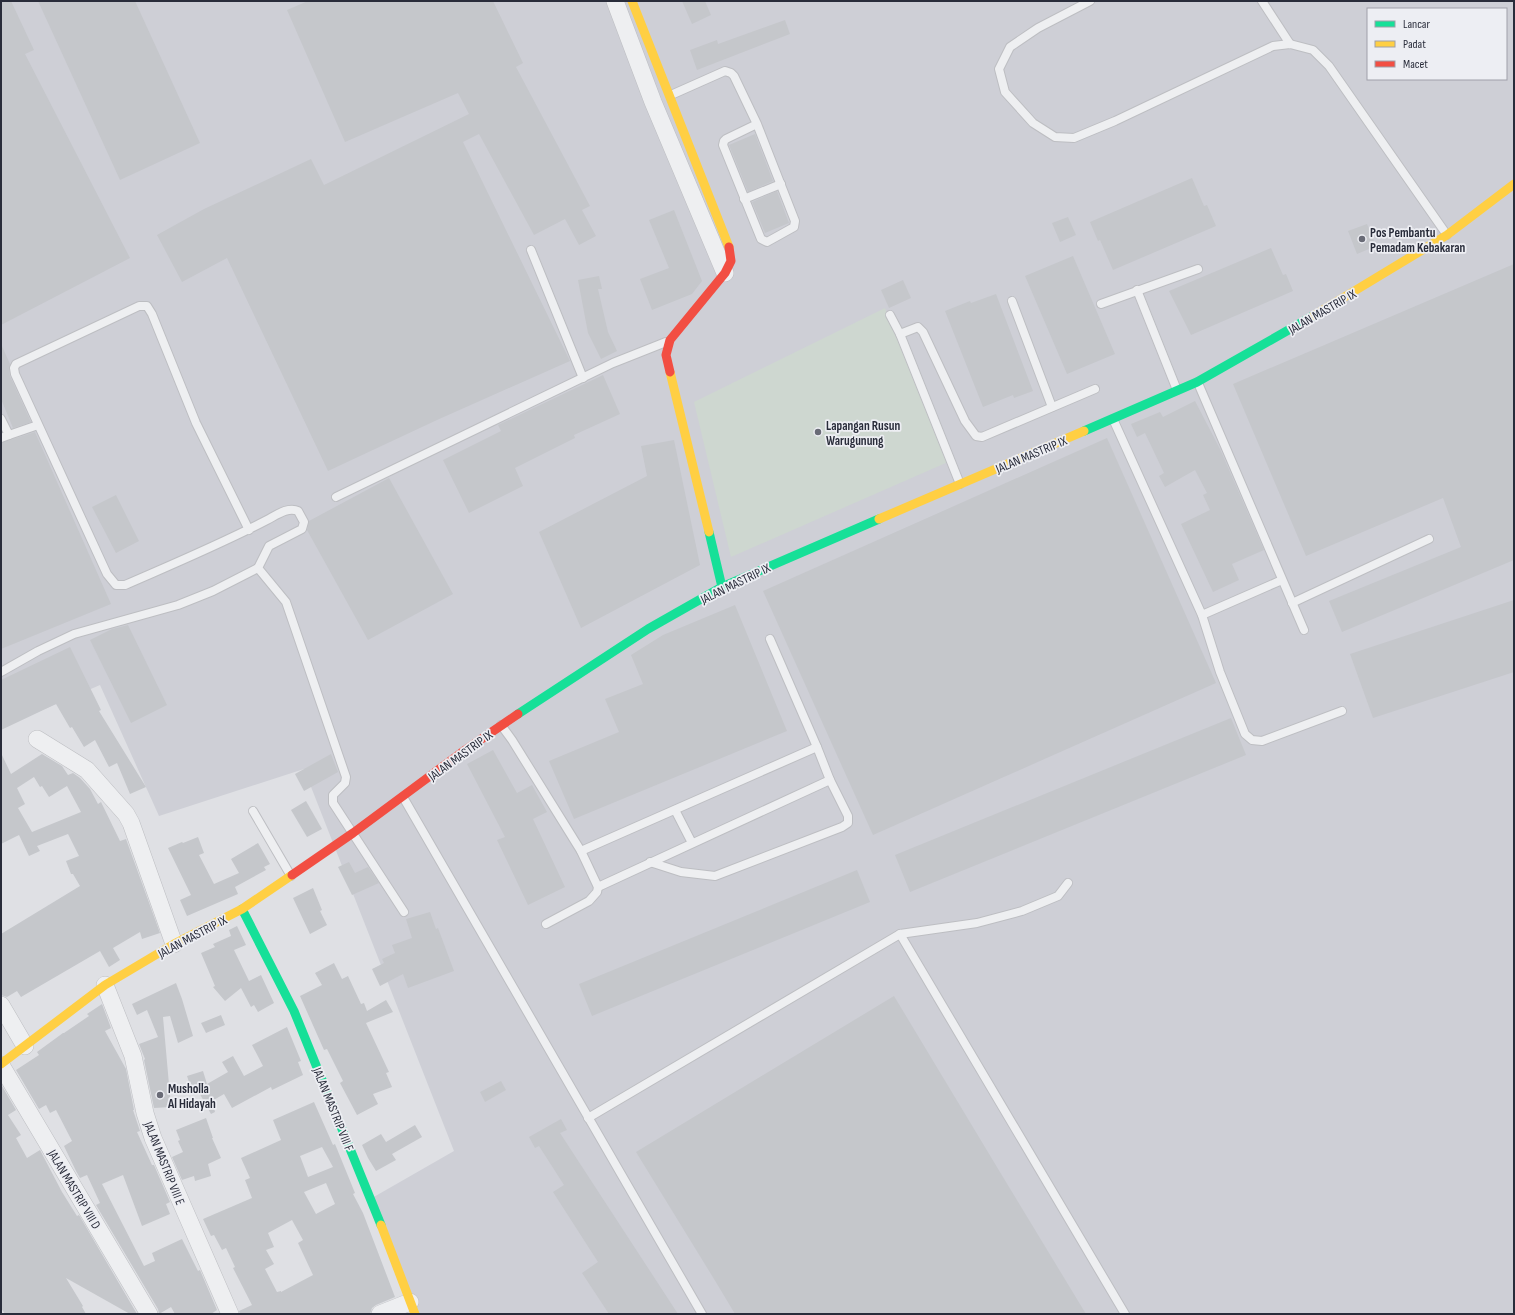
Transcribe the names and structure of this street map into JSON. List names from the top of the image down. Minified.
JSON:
{"streets":{"street":["JALAN MASTRIP IX","JALAN MASTRIP VIII F","JALAN MASTRIP VIII E","JALAN MASTRIP VIII D"]},"crossings":[["JALAN MASTRIP IX","JALAN MASTRIP VIII F"],["JALAN MASTRIP IX","JALAN MASTRIP VIII E"],["JALAN MASTRIP IX","JALAN MASTRIP VIII D"]],"places":["Pos Pembantu Pemadam Kebakaran","Lapangan Rusun Warugunung","Musholla Al Hidayah"],"legend":["Lancar","Padat","Macet"]}
